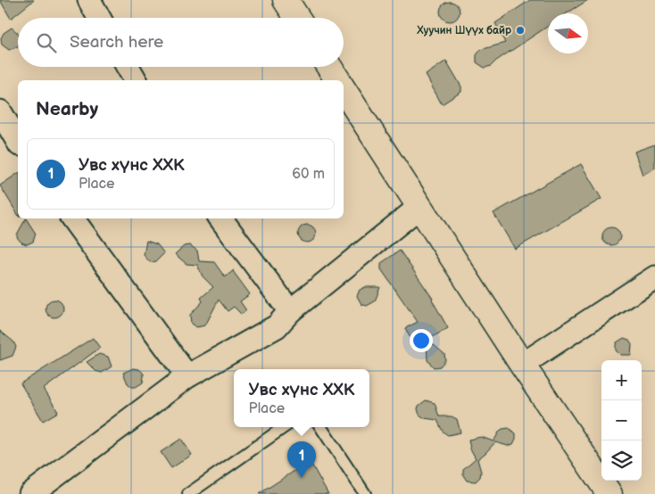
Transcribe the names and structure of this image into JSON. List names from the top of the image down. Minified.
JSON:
{"places":["Хуучин Шүүх байр"],"north":"right","page":{"search":"Search here","heading":"Nearby","list":[{"mark":"1","name":"Увс хүнс ХХК","note":"Place","value":"60 m"}],"map_buttons":["+","−"],"popup":["Увс хүнс ХХК","Place"],"pins":"1"}}
